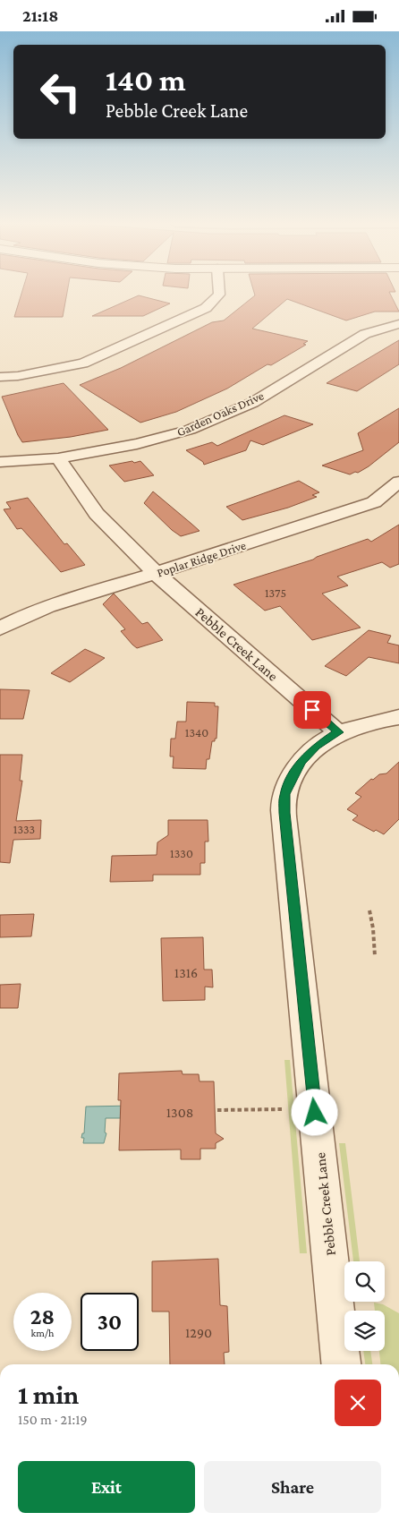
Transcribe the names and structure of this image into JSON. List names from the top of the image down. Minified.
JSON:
{"streets":{"street":["Garden Oaks Drive","Poplar Ridge Drive","Pebble Creek Lane"]},"crossings":[["Garden Oaks Drive","Pebble Creek Lane"],["Poplar Ridge Drive","Pebble Creek Lane"]],"house_numbers":["1375","1340","1333","1330","1316","1308","1290"],"page":{"status":"21:18","turn":["140 m","Pebble Creek Lane"],"speed":"28 km/h","limit":"30","heading":["1 min","150 m · 21:19"],"buttons":["Exit","Share"]}}
